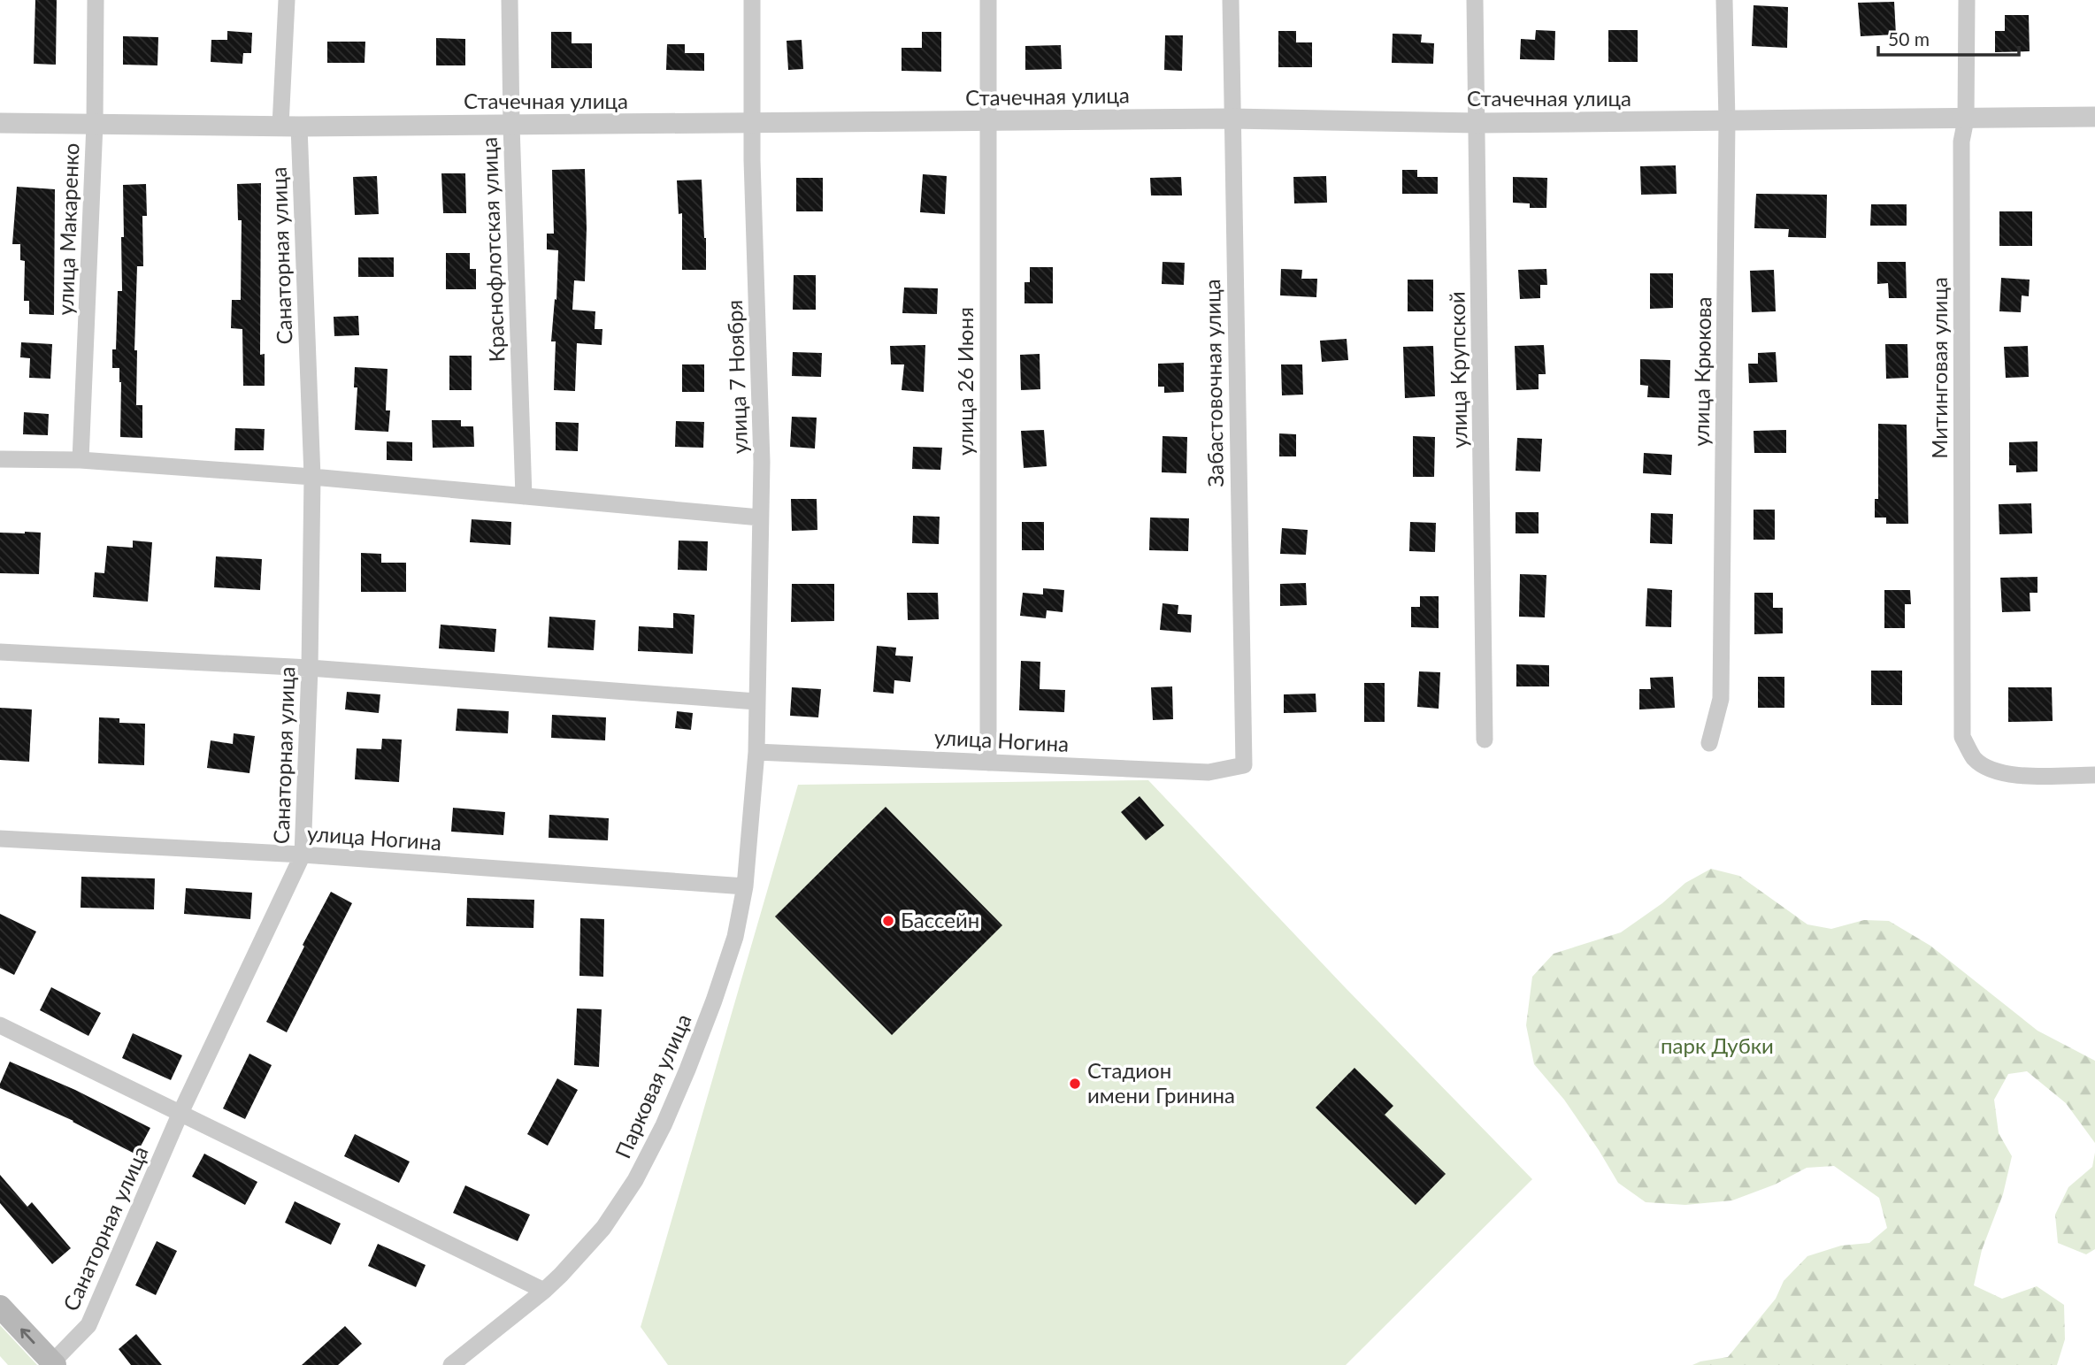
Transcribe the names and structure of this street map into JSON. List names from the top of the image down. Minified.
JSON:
{"streets":{"street":["Стачечная улица","улица Макаренко","Краснофлотская улица","Санаторная улица","Митинговая улица","улица Крупской","улица Крюкова","улица 7 Ноября","улица 26 Июня","Забастовочная улица","улица Ногина","Парковая улица"]},"crossings":[["Стачечная улица","улица Макаренко"],["Стачечная улица","Краснофлотская улица"],["Стачечная улица","Санаторная улица"],["Стачечная улица","Митинговая улица"],["Стачечная улица","улица Крупской"],["Стачечная улица","улица Крюкова"],["Стачечная улица","улица 7 Ноября"],["Стачечная улица","улица 26 Июня"],["Стачечная улица","Забастовочная улица"],["Санаторная улица","улица Ногина"],["улица 7 Ноября","улица Ногина"],["улица 7 Ноября","Парковая улица"],["улица 26 Июня","улица Ногина"],["Забастовочная улица","улица Ногина"],["улица Ногина","Парковая улица"]],"parks":["парк Дубки"],"places":["Бассейн","Стадион имени Гринина"],"scale_bar":"50 m"}
